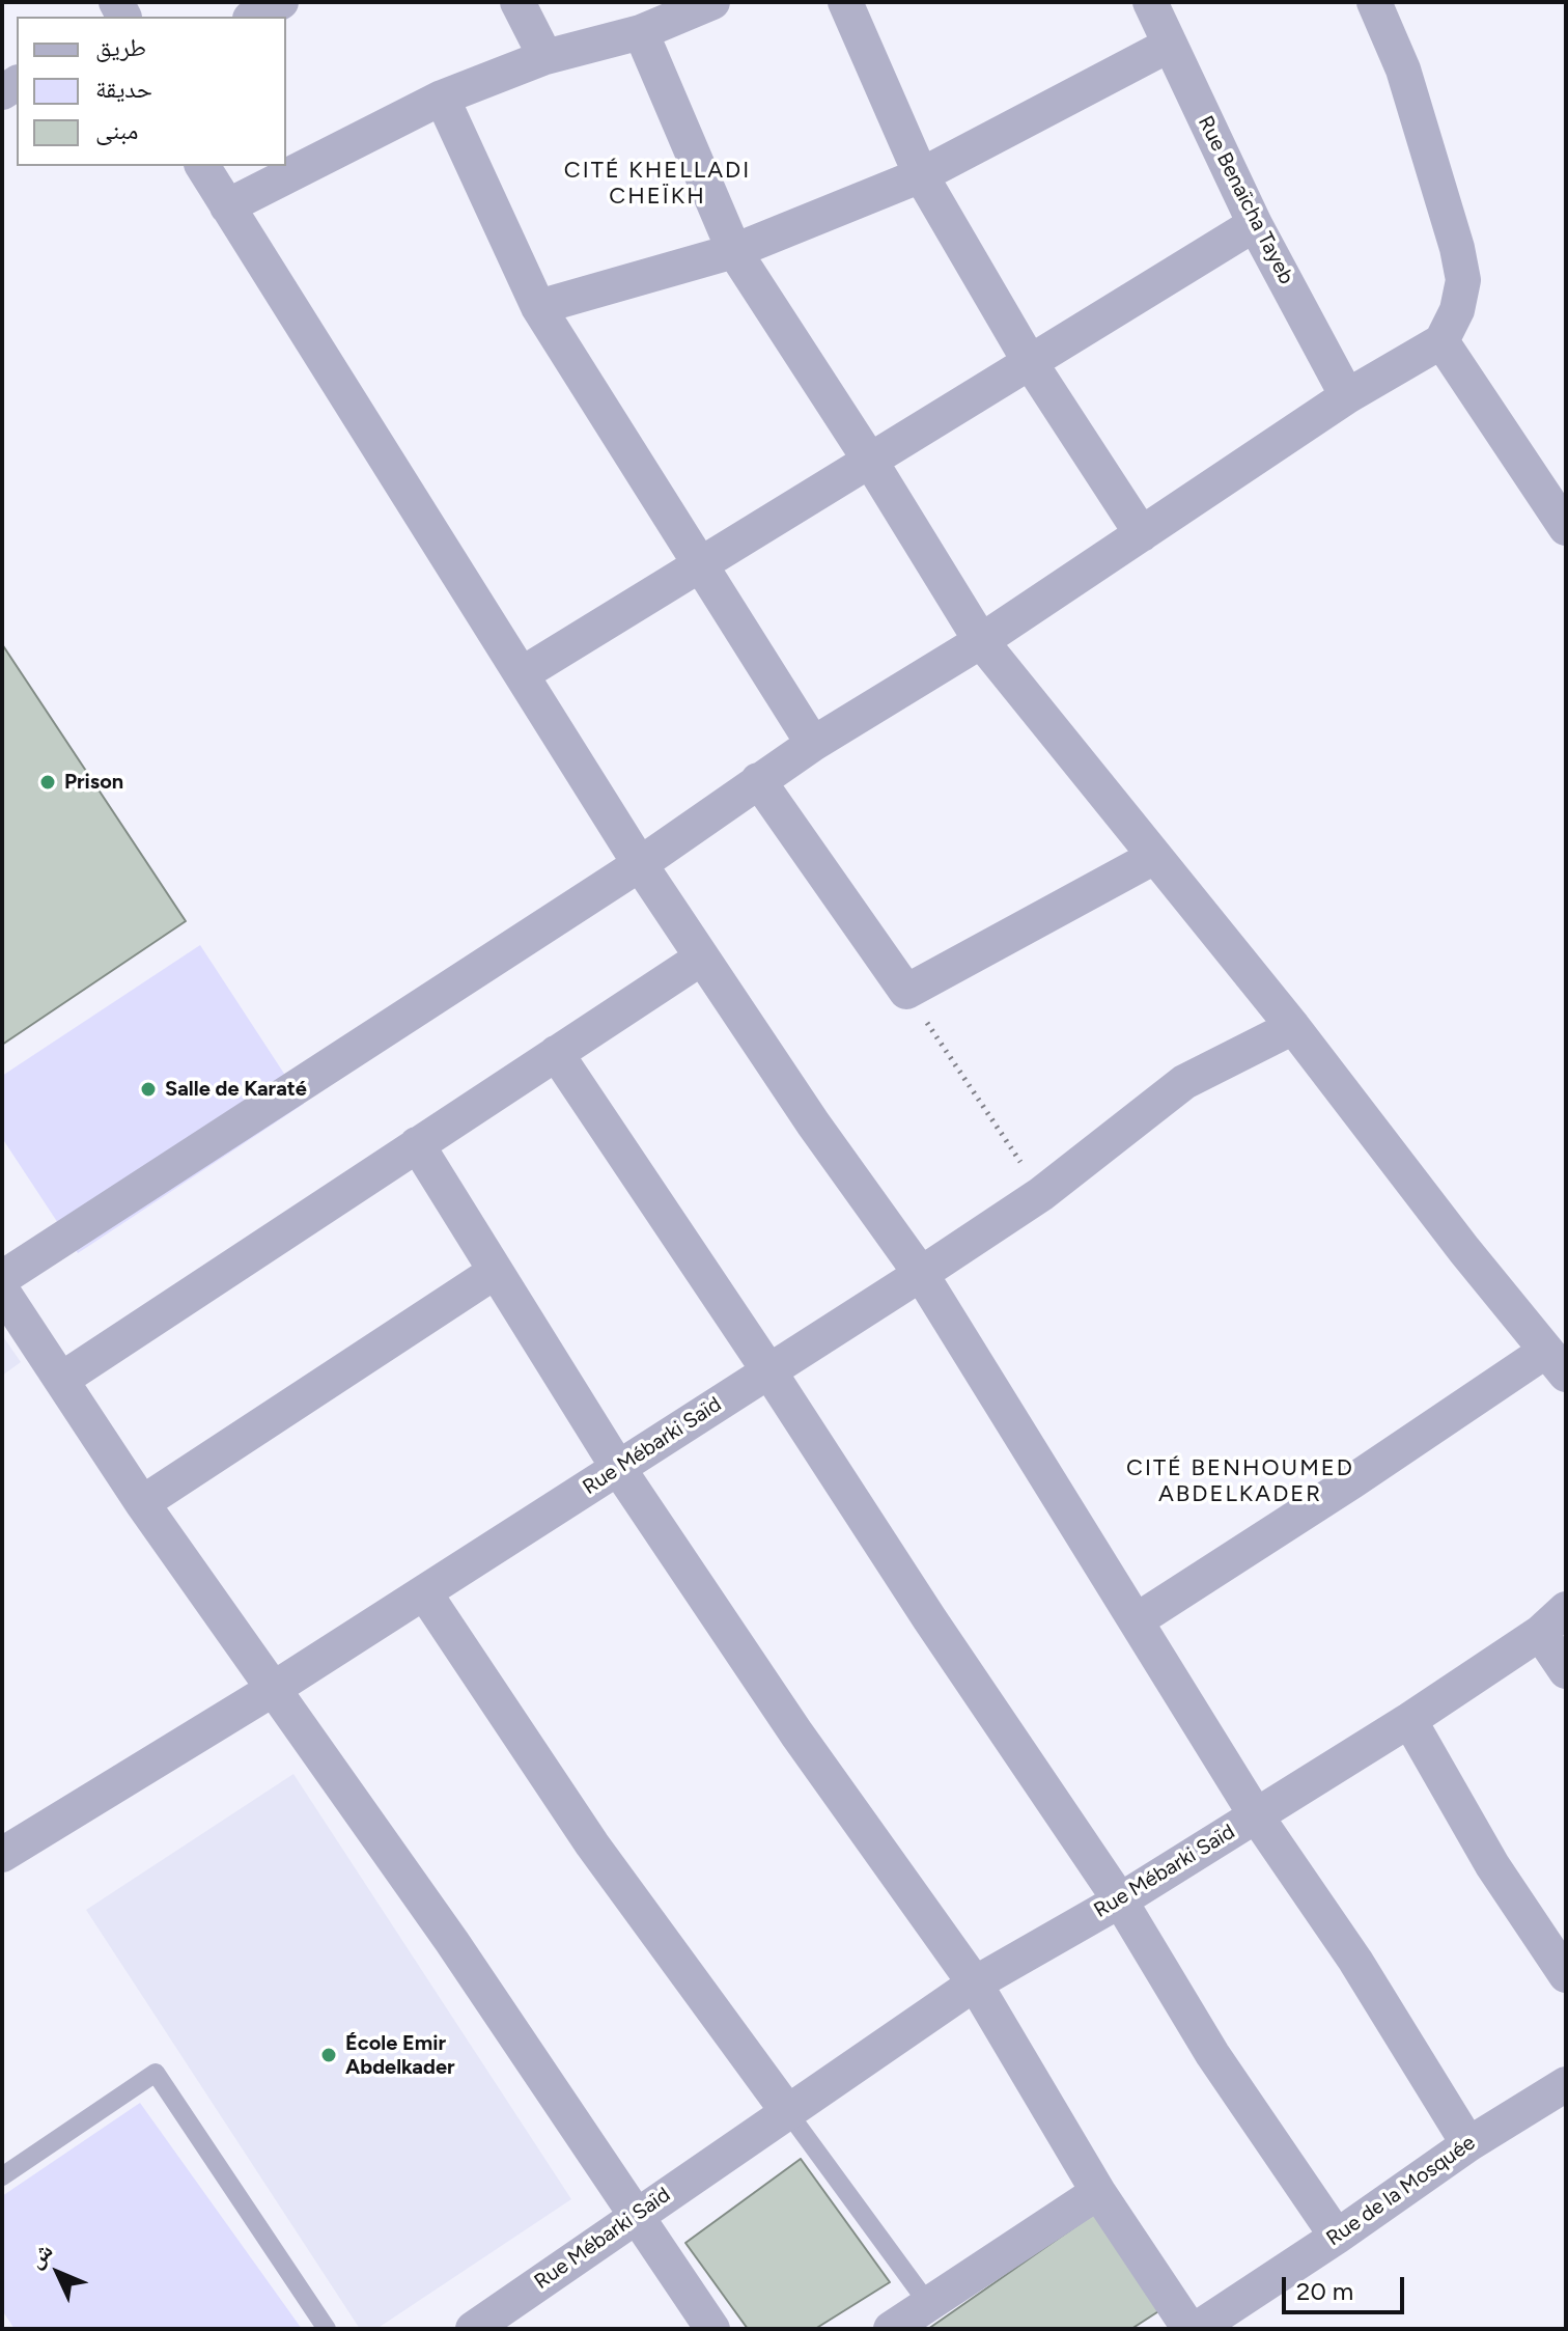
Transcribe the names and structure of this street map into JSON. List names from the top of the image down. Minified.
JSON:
{"streets":{"street":["Rue Benaïcha Tayeb","Rue Mébarki Saïd","Rue de la Mosquée"]},"districts":["CITÉ KHELLADI CHEÏKH","CITÉ BENHOUMED ABDELKADER"],"places":["Prison","Salle de Karaté","École Emir Abdelkader"],"legend":["طريق","حديقة","مبنى"],"scale_bar":"20 m","north":"top left"}
